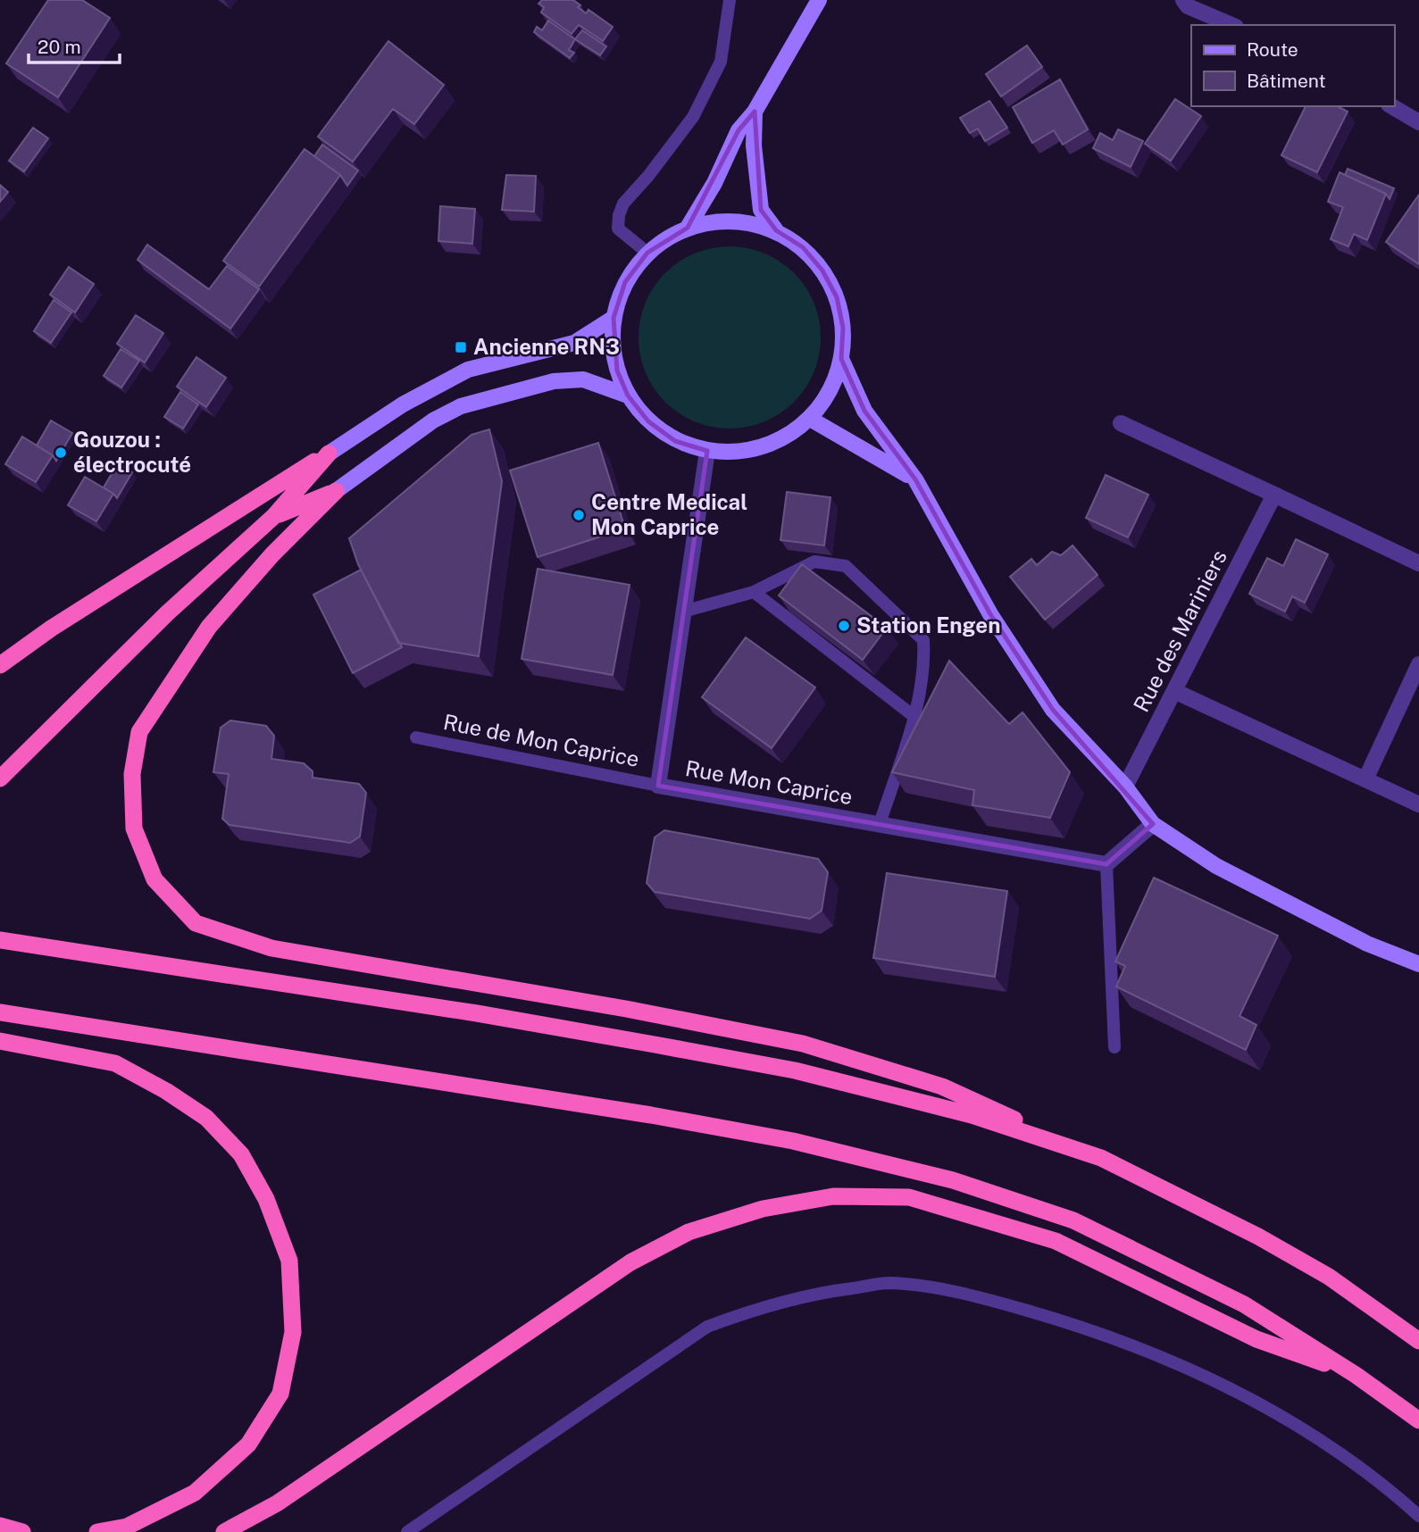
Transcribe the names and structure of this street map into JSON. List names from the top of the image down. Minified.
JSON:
{"streets":{"street":["Rue des Mariniers","Rue Mon Caprice"],"lane":["Rue de Mon Caprice"]},"crossings":[["Rue de Mon Caprice","Rue Mon Caprice"]],"places":{"transit":["Ancienne RN3"],"other":["Gouzou : électrocuté","Centre Medical Mon Caprice","Station Engen"]},"legend":["Route","Bâtiment"],"scale_bar":"20 m"}
